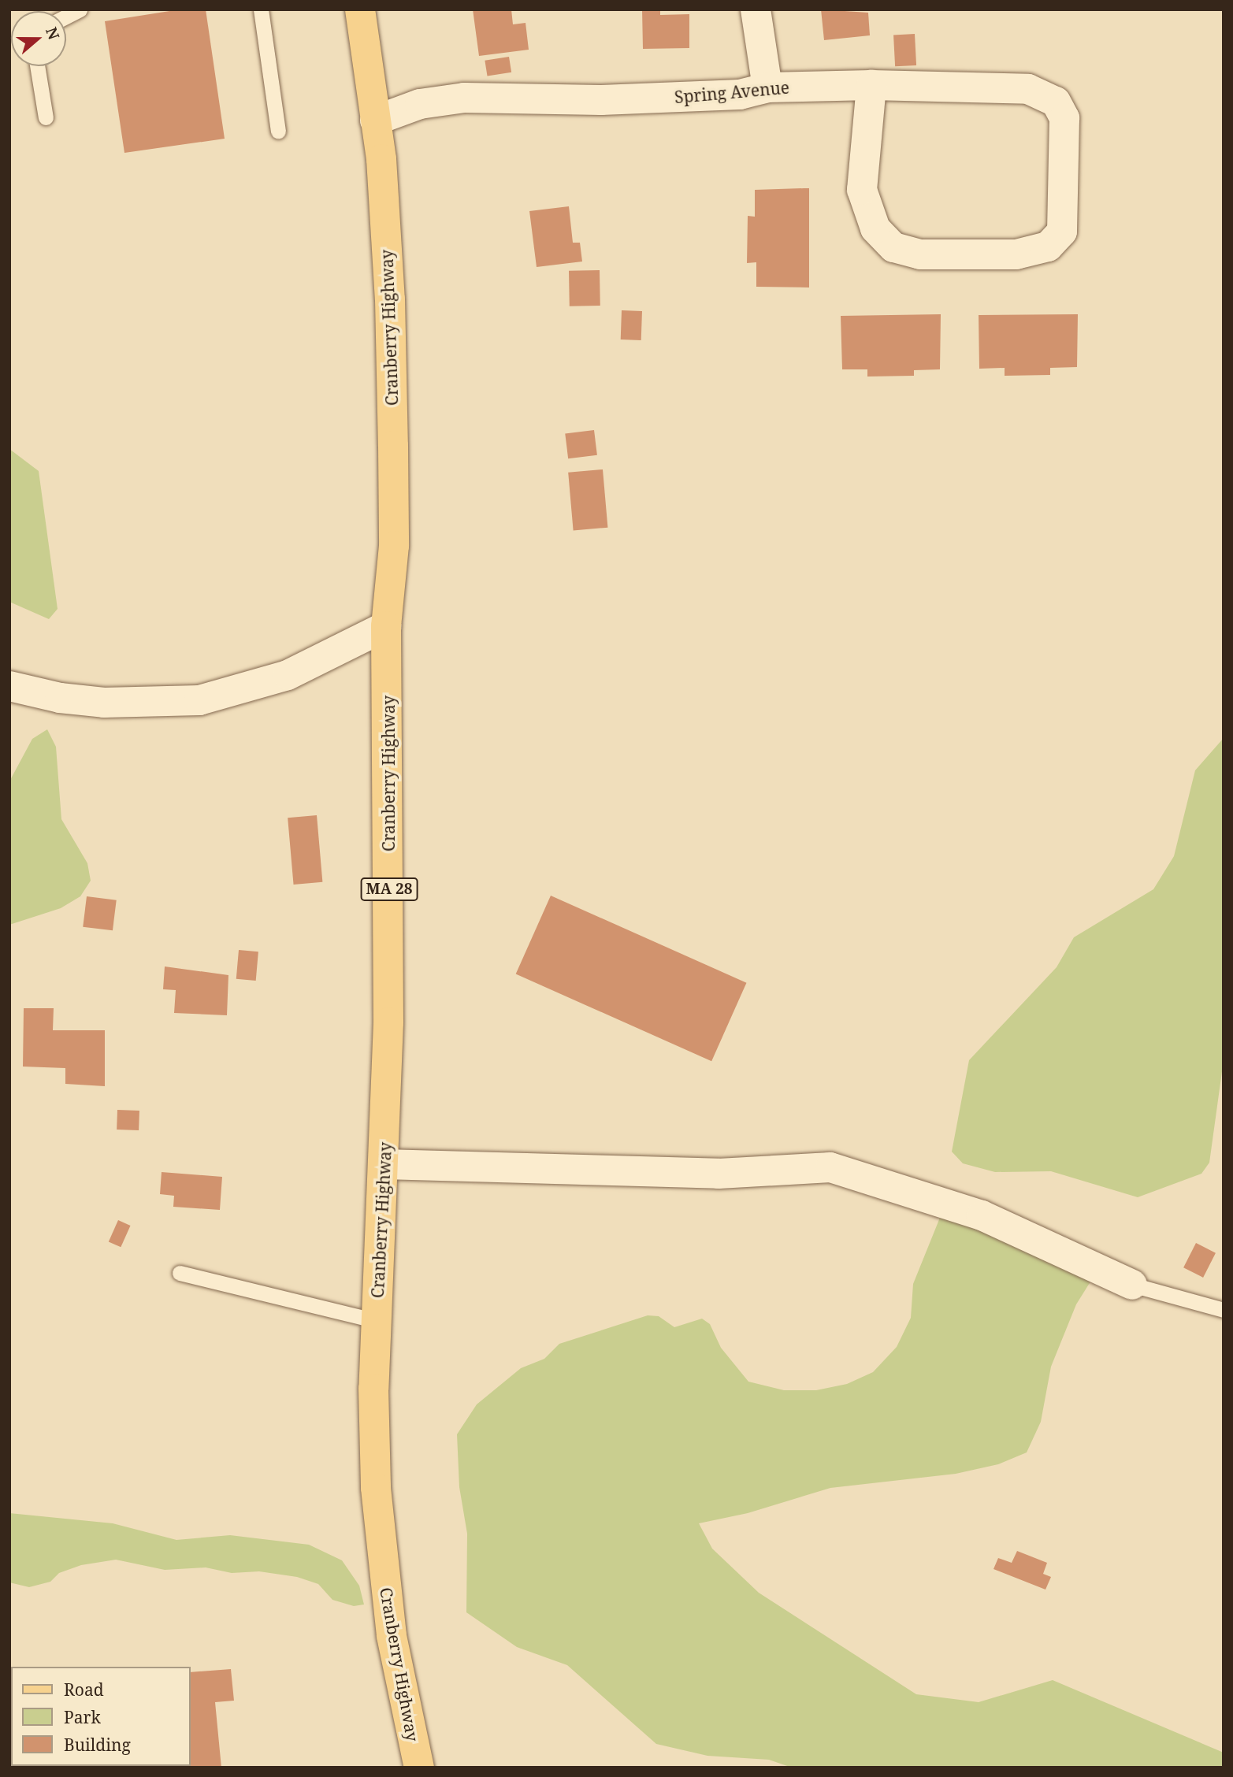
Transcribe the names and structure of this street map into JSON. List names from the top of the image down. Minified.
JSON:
{"streets":{"main road":["Cranberry Highway","MA 28"],"street":["Spring Avenue"]},"crossings":[["Spring Avenue","Cranberry Highway"]],"legend":["Road","Park","Building"],"north":"right"}
